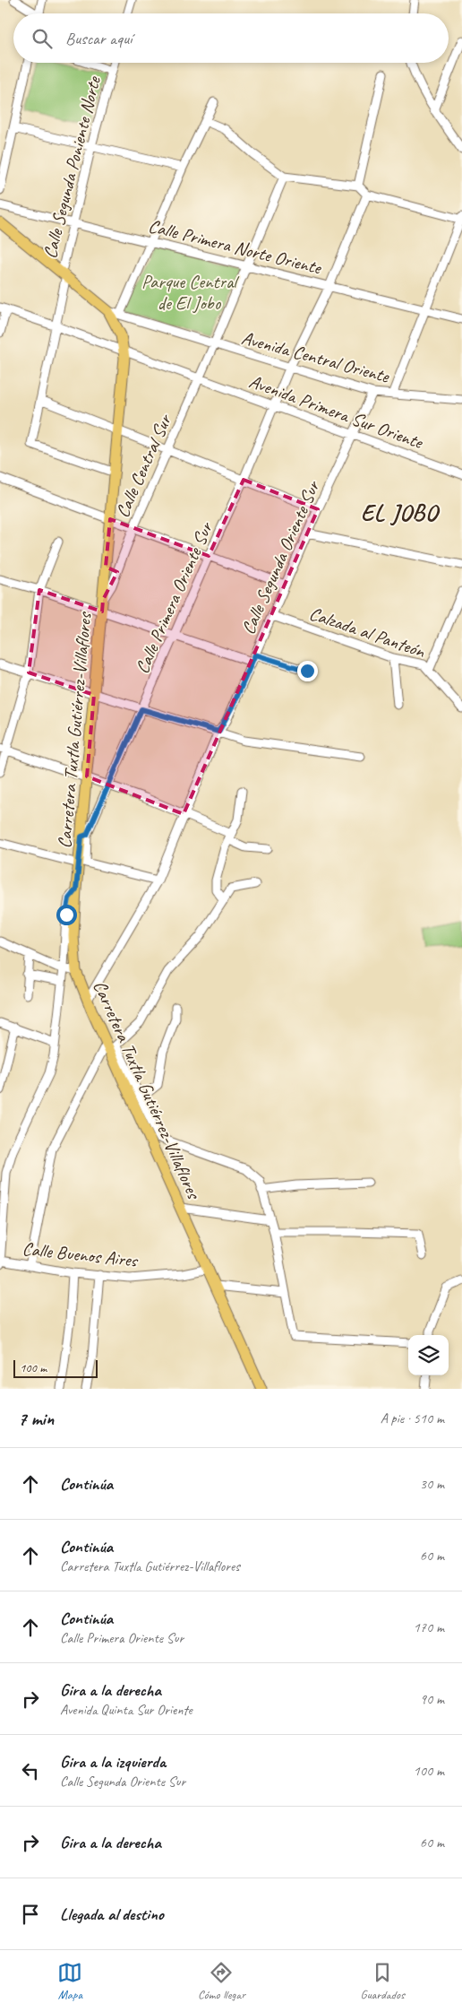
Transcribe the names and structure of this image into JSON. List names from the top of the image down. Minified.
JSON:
{"streets":{"main road":["Carretera Tuxtla Gutiérrez-Villaflores"],"street":["Calle Segunda Poniente Norte","Calle Primera Norte Oriente","Avenida Central Oriente","Avenida Primera Sur Oriente","Calle Central Sur","Calle Segunda Oriente Sur","Calle Primera Oriente Sur","Calzada al Panteón","Calle Buenos Aires"]},"crossings":[["Calle Segunda Poniente Norte","Calle Primera Norte Oriente"],["Calle Segunda Poniente Norte","Avenida Primera Sur Oriente"],["Calle Segunda Poniente Norte","Carretera Tuxtla Gutiérrez-Villaflores"],["Calle Primera Norte Oriente","Calle Central Sur"],["Calle Primera Norte Oriente","Calle Primera Oriente Sur"],["Avenida Central Oriente","Calle Central Sur"],["Avenida Central Oriente","Calle Segunda Oriente Sur"],["Avenida Central Oriente","Calle Primera Oriente Sur"],["Avenida Central Oriente","Carretera Tuxtla Gutiérrez-Villaflores"],["Avenida Primera Sur Oriente","Calle Central Sur"],["Avenida Primera Sur Oriente","Calle Segunda Oriente Sur"],["Avenida Primera Sur Oriente","Calle Primera Oriente Sur"],["Avenida Primera Sur Oriente","Carretera Tuxtla Gutiérrez-Villaflores"],["Calle Central Sur","Carretera Tuxtla Gutiérrez-Villaflores"],["Calle Segunda Oriente Sur","Calzada al Panteón"],["Calle Segunda Oriente Sur","Carretera Tuxtla Gutiérrez-Villaflores"],["Calle Primera Oriente Sur","Carretera Tuxtla Gutiérrez-Villaflores"],["Carretera Tuxtla Gutiérrez-Villaflores","Calle Buenos Aires"]],"districts":["EL JOBO"],"parks":["Parque Central de El Jobo"],"scale_bar":"100 m","page":{"search":"Buscar aquí","scale":"100 m","heading":["7 min","A pie · 510 m"],"list":[["Continúa","30 m"],["Continúa","Carretera Tuxtla Gutiérrez-Villaflores","60 m"],["Continúa","Calle Primera Oriente Sur","170 m"],["Gira a la derecha","Avenida Quinta Sur Oriente","90 m"],["Gira a la izquierda","Calle Segunda Oriente Sur","100 m"],["Gira a la derecha","60 m"],"Llegada al destino"],"nav":["Mapa","Cómo llegar","Guardados"]}}
